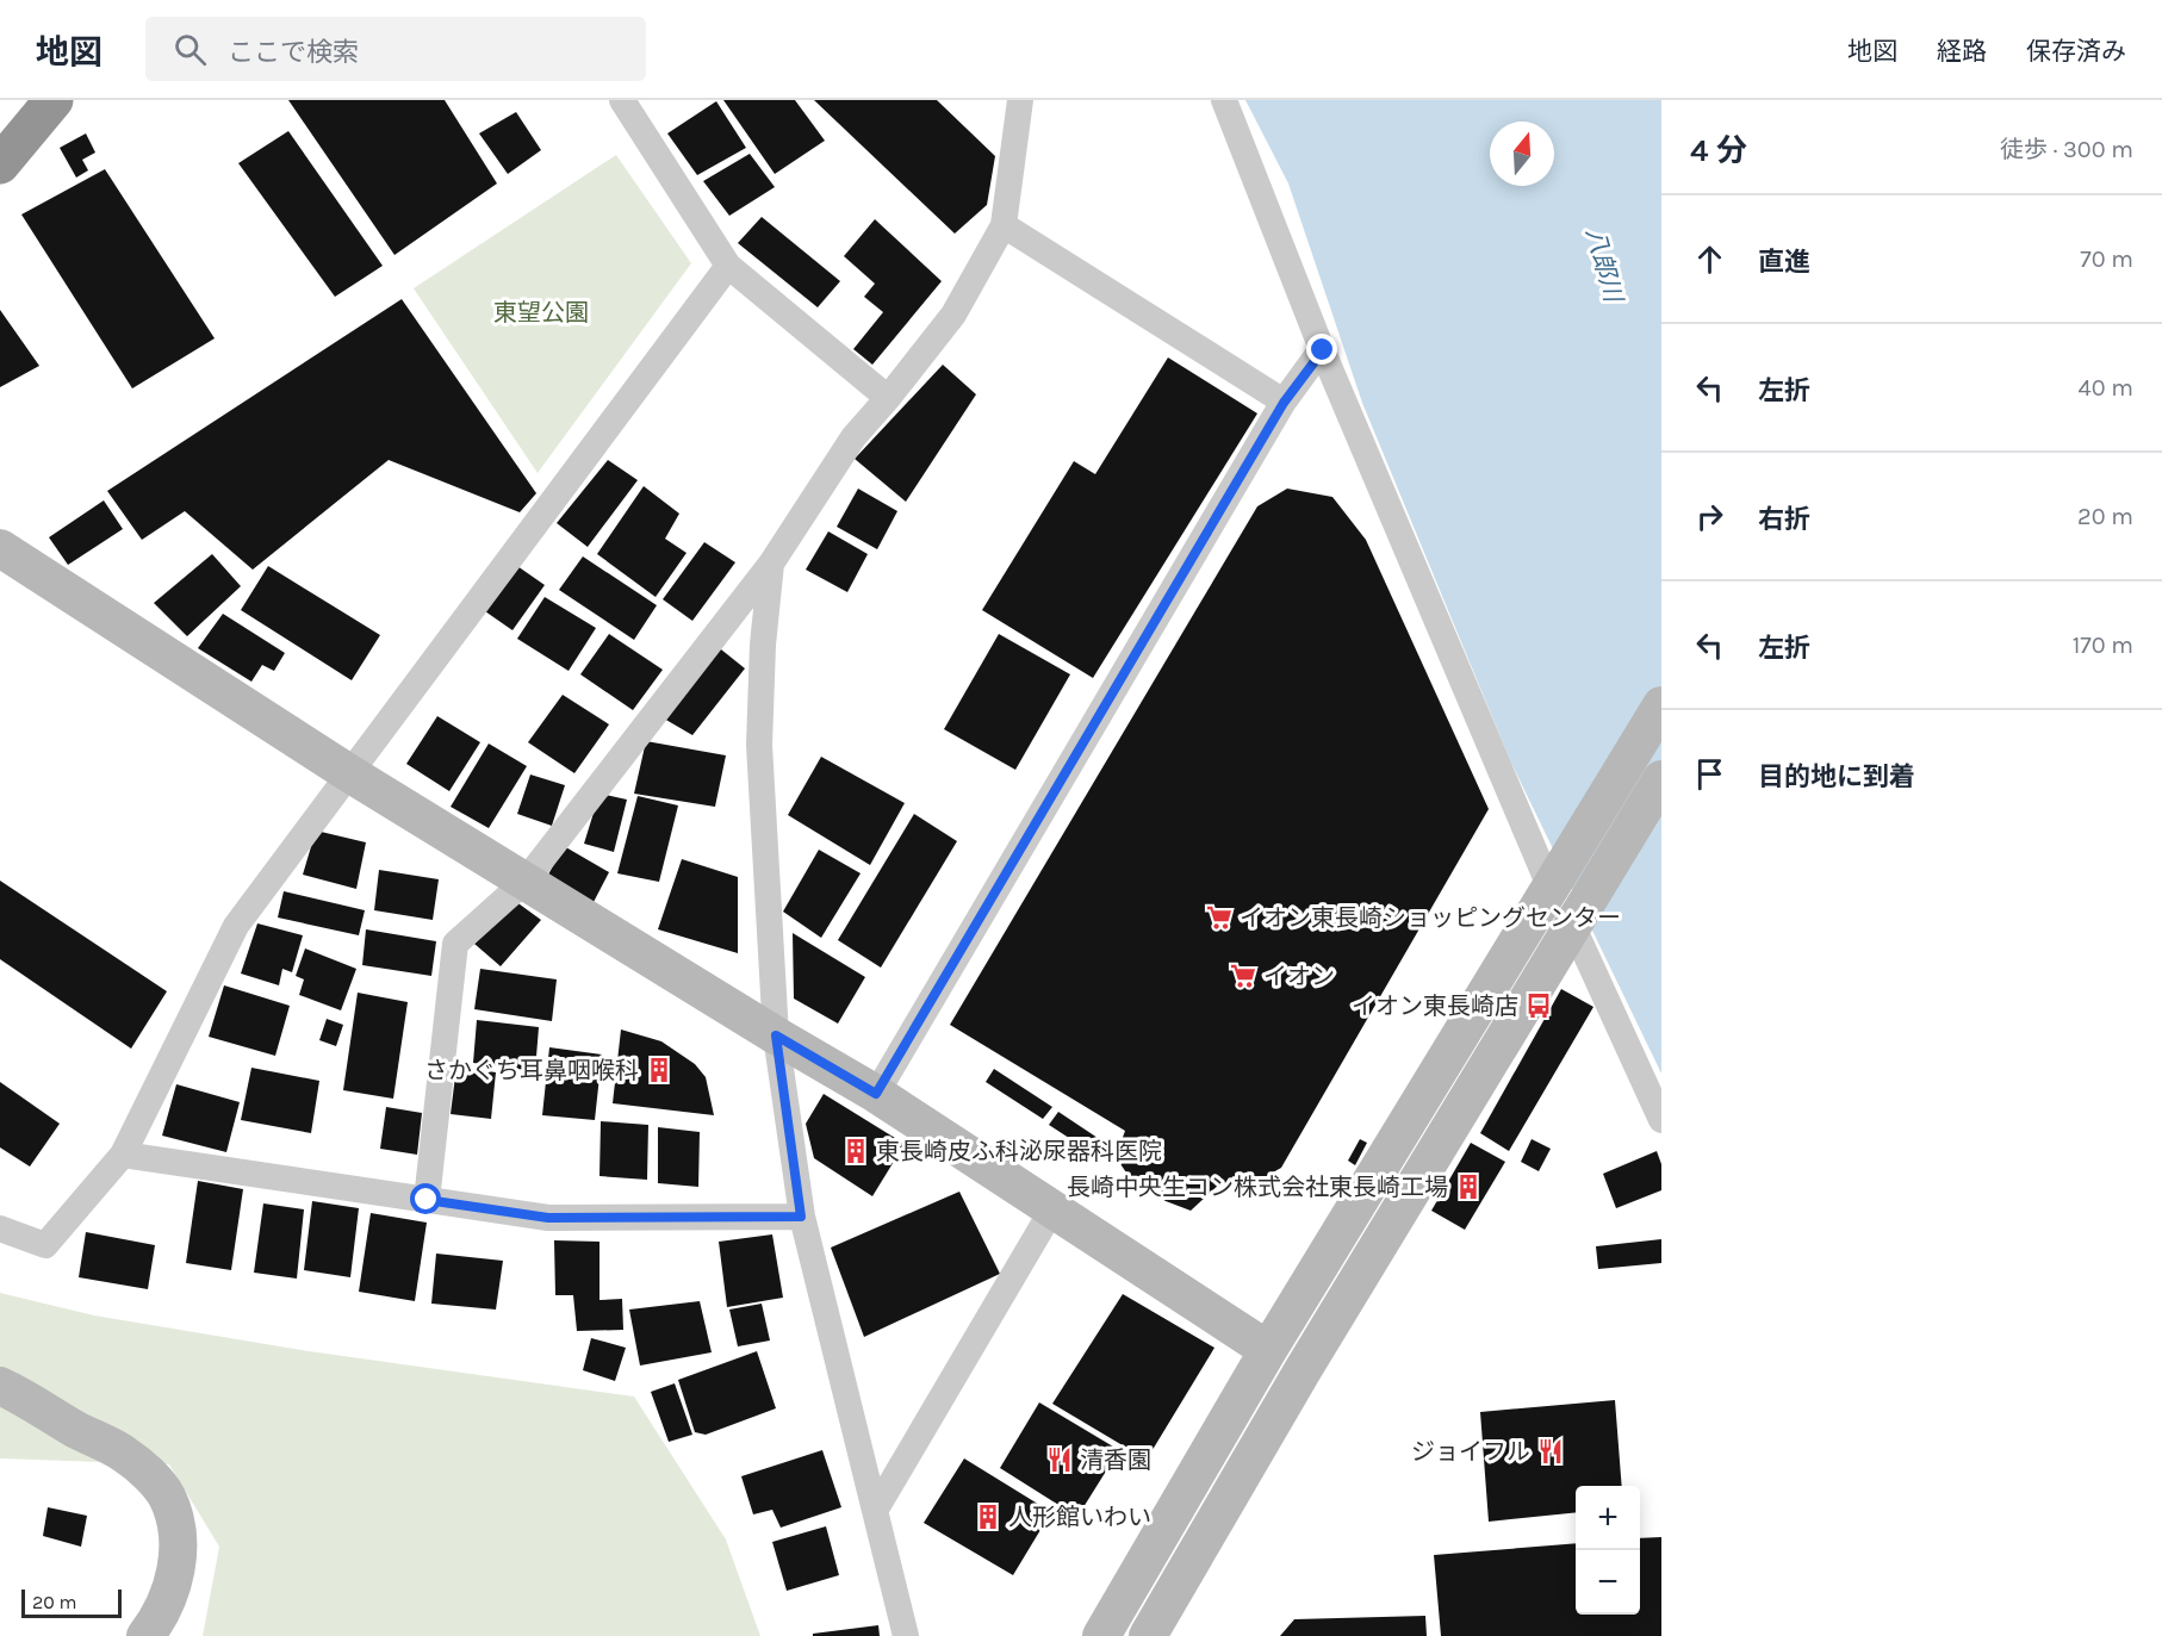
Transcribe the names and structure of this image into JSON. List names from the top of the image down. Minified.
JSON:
{"water":["八郎川"],"parks":["東望公園"],"places":{"supermarket":["イオン東長崎ショッピングセンター","イオン"],"bus stop":["イオン東長崎店"],"building":["さかぐち耳鼻咽喉科","東長崎皮ふ科泌尿器科医院","長崎中央生コン株式会社東長崎工場","人形館いわい"],"restaurant":["ジョイフル","清香園"]},"scale_bar":"20 m","north":"top","page":{"header":"地図","search":"ここで検索","nav":["地図","経路","保存済み"],"heading":["4 分","徒歩 · 300 m"],"list":[["直進","70 m"],["左折","40 m"],["右折","20 m"],["左折","170 m"],"目的地に到着"],"map_buttons":["+","−"],"scale":"20 m"}}
